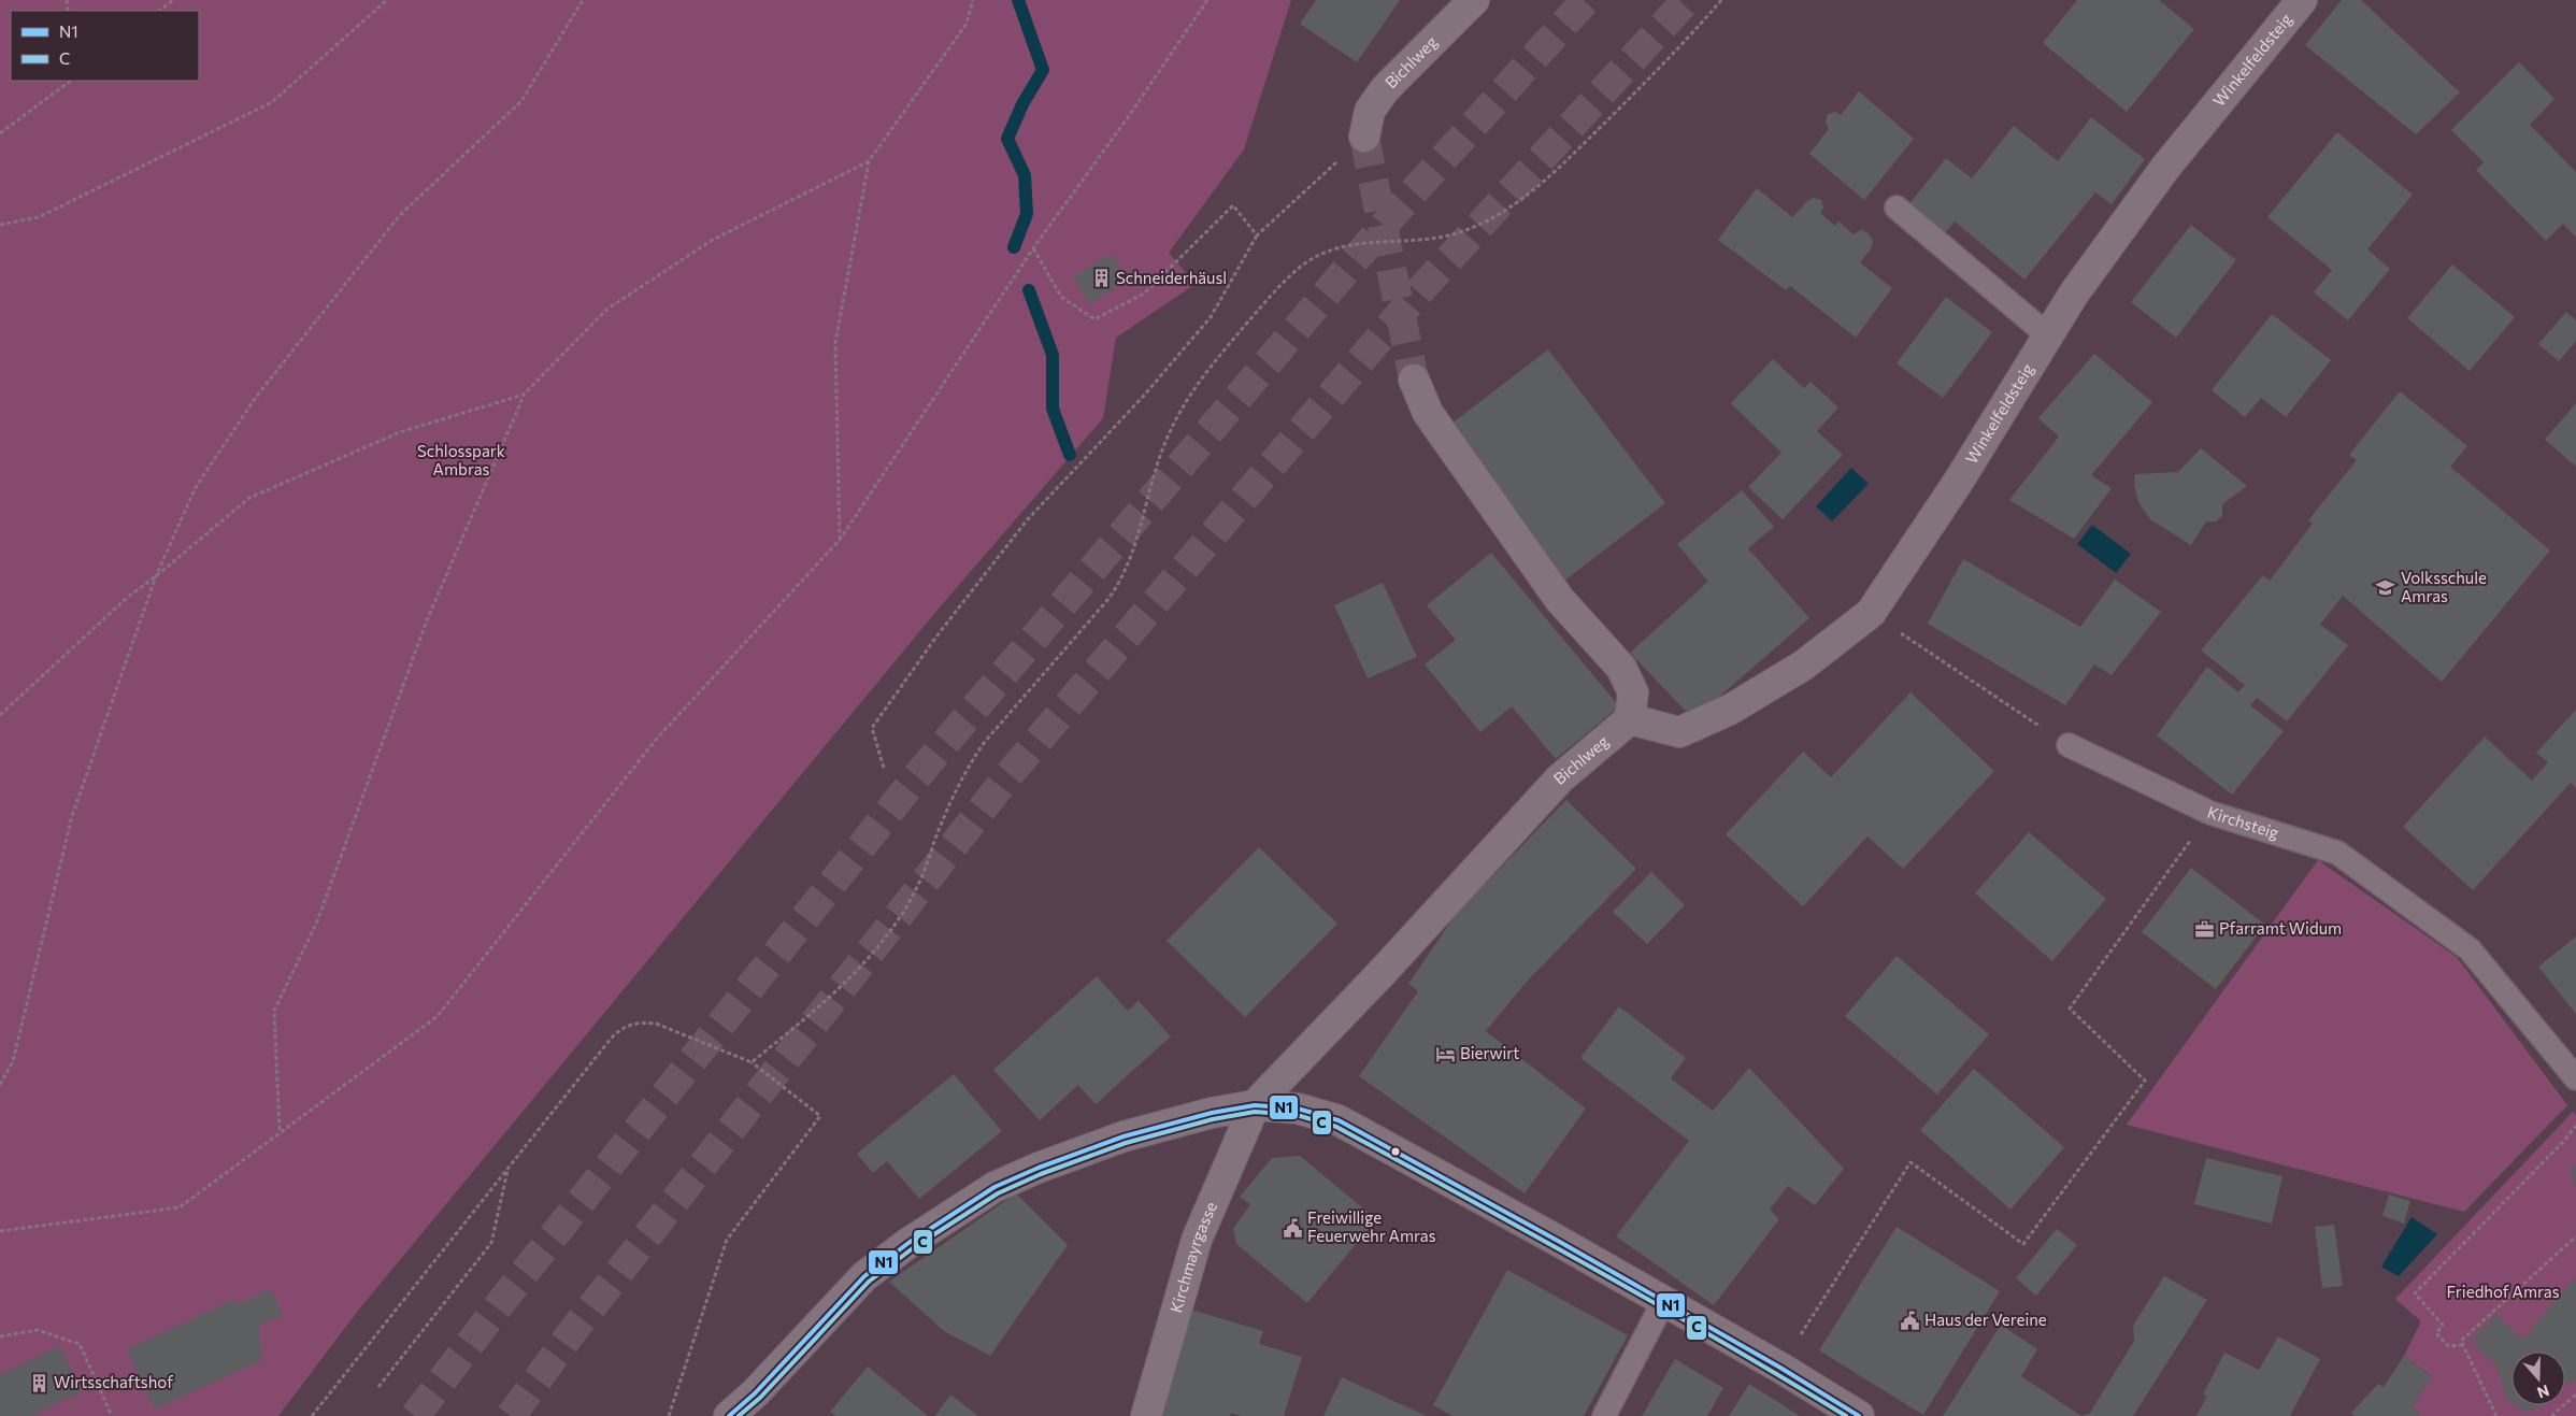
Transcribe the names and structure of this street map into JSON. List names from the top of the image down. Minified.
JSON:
{"streets":{"street":["Winkelfeldsteig","Bichlweg","Kirchmayrgasse"],"lane":["Kirchsteig"]},"crossings":[["Winkelfeldsteig","Bichlweg"],["Bichlweg","Kirchmayrgasse"]],"parks":["Schlosspark Ambras","Friedhof Amras"],"places":{"building":["Schneiderhäusl","Wirtsschaftshof"],"school or university":["Volksschule Amras"],"office":["Pfarramt Widum"],"hotel":["Bierwirt"],"public building":["Freiwillige Feuerwehr Amras","Haus der Vereine"]},"lines":["transit line N1","transit line C"],"legend":["N1","C"],"north":"bottom"}
